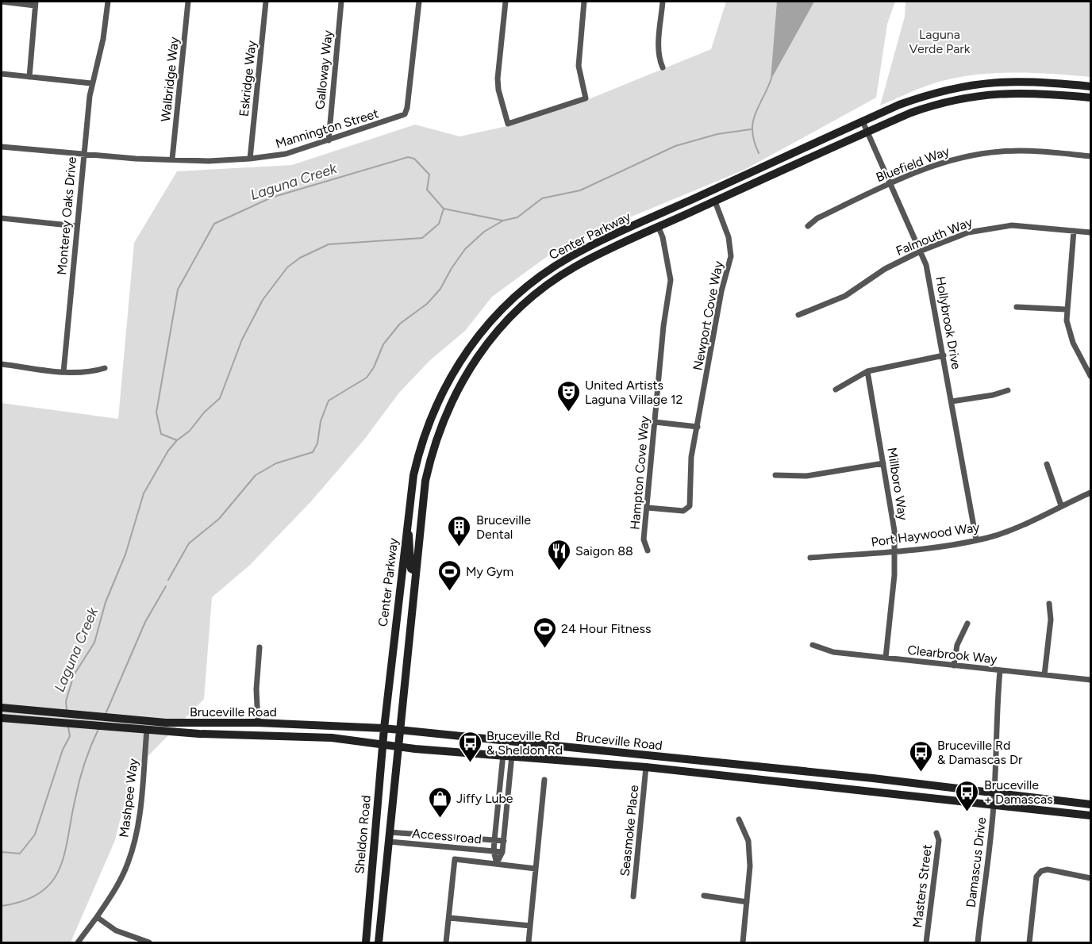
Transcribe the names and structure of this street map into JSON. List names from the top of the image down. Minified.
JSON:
{"streets":{"main road":["Center Parkway","Bruceville Road","Sheldon Road"],"street":["Galloway Way","Eskridge Way","Walbridge Way","Mannington Street","Bluefield Way","Monterey Oaks Drive","Falmouth Way","Newport Cove Way","Hollybrook Drive","Hampton Cove Way","Millboro Way","Port Haywood Way","Clearbrook Way","Mashpee Way","Seasmoke Place","Access road","Damascus Drive","Masters Street"]},"crossings":[["Galloway Way","Mannington Street"],["Eskridge Way","Mannington Street"],["Walbridge Way","Mannington Street"],["Mannington Street","Monterey Oaks Drive"],["Bluefield Way","Hollybrook Drive"],["Center Parkway","Newport Cove Way"],["Center Parkway","Hollybrook Drive"],["Center Parkway","Hampton Cove Way"],["Center Parkway","Bruceville Road"],["Center Parkway","Sheldon Road"],["Falmouth Way","Hollybrook Drive"],["Newport Cove Way","Hampton Cove Way"],["Hollybrook Drive","Port Haywood Way"],["Millboro Way","Port Haywood Way"],["Millboro Way","Clearbrook Way"],["Clearbrook Way","Damascus Drive"],["Bruceville Road","Mashpee Way"],["Bruceville Road","Seasmoke Place"],["Bruceville Road","Sheldon Road"],["Bruceville Road","Damascus Drive"],["Sheldon Road","Access road"]],"water":["Laguna Creek"],"parks":["Laguna Verde Park"],"places":{"theatre":["United Artists Laguna Village 12"],"building":["Bruceville Dental"],"restaurant":["Saigon 88"],"sports":["My Gym","24 Hour Fitness"],"bus stop":["Bruceville Rd & Sheldon Rd","Bruceville Rd & Damascas Dr","Bruceville + Damascas"],"shop":["Jiffy Lube"]}}
